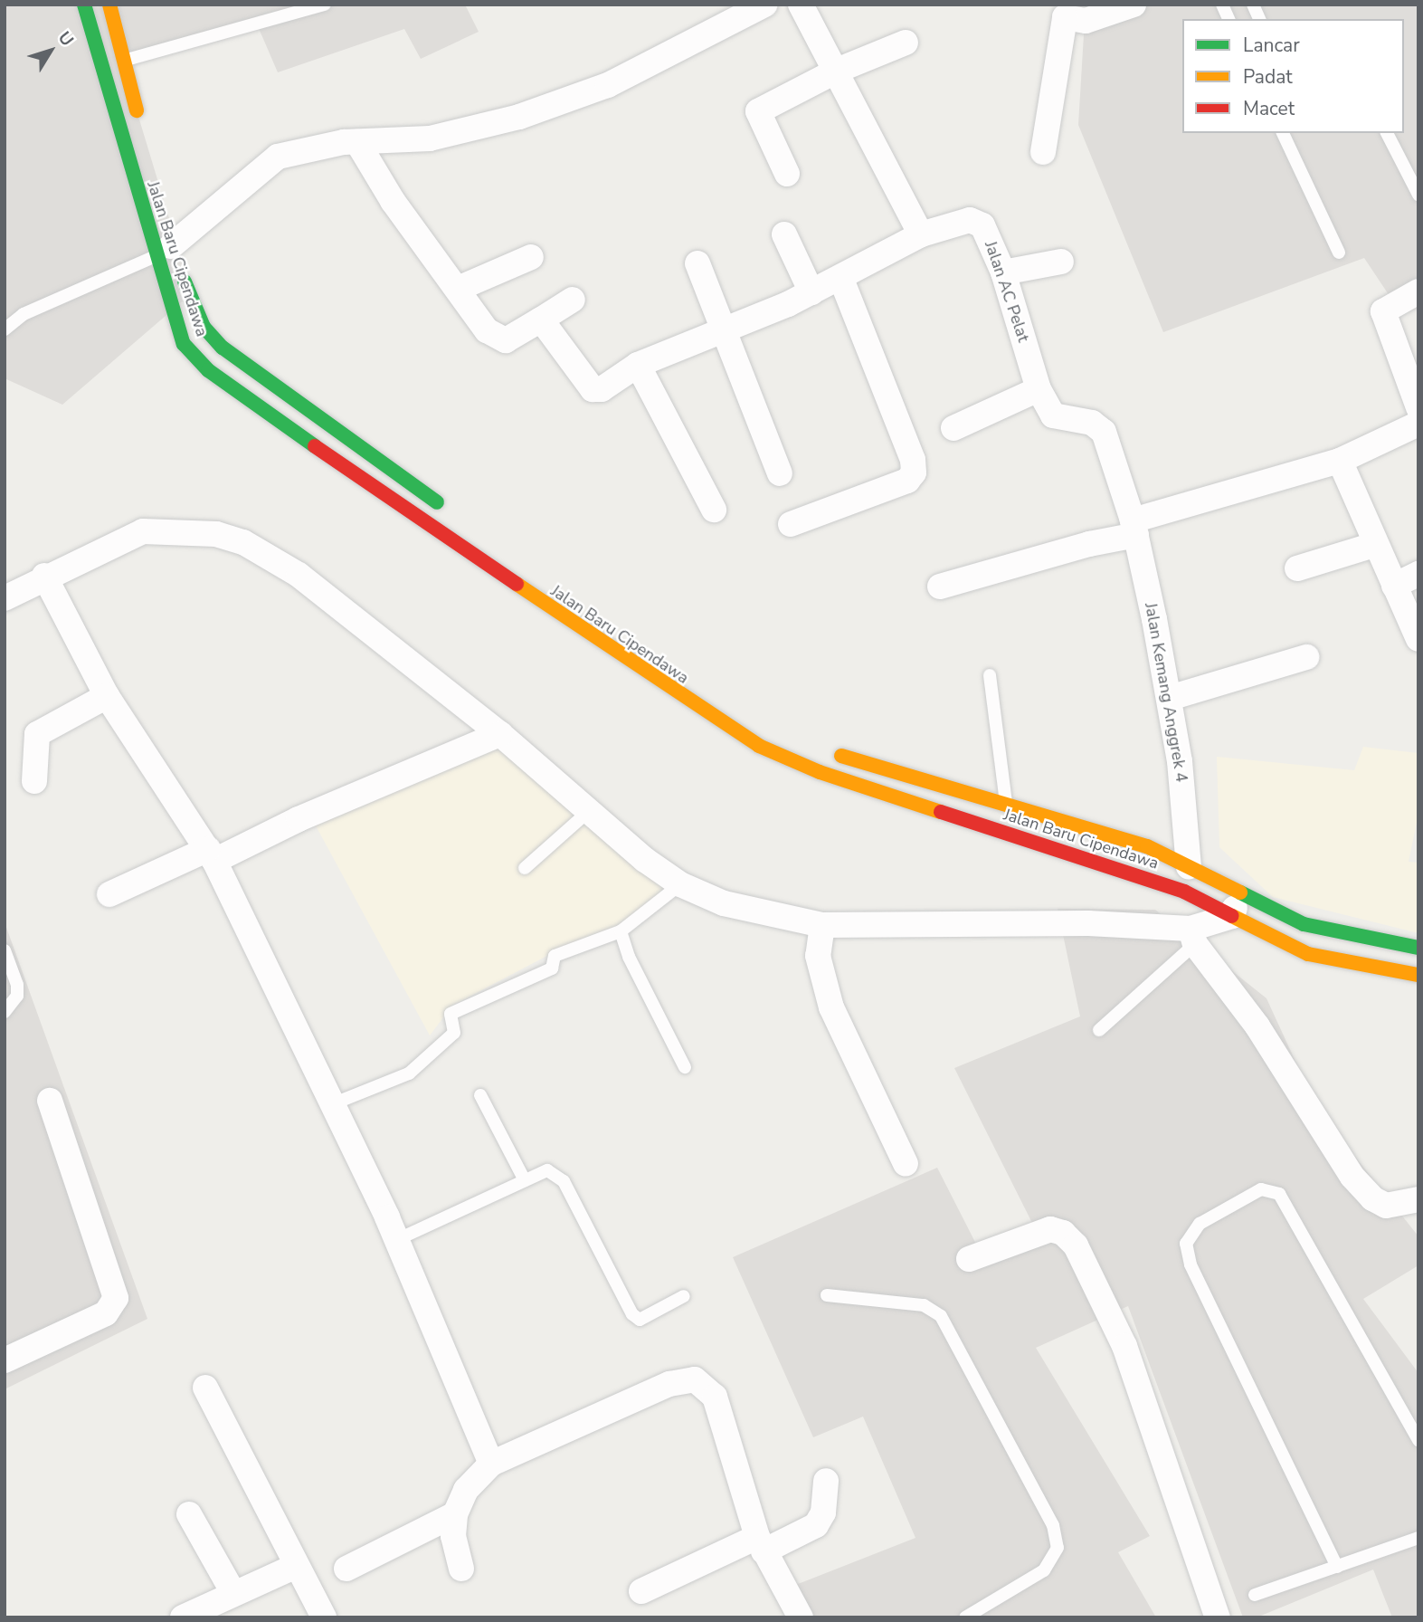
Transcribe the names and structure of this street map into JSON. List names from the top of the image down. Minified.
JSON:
{"streets":{"main road":["Jalan Baru Cipendawa"],"street":["Jalan AC Pelat","Jalan Kemang Anggrek 4"]},"crossings":[["Jalan Baru Cipendawa","Jalan Kemang Anggrek 4"],["Jalan AC Pelat","Jalan Kemang Anggrek 4"]],"legend":["Lancar","Padat","Macet"],"north":"top right"}
